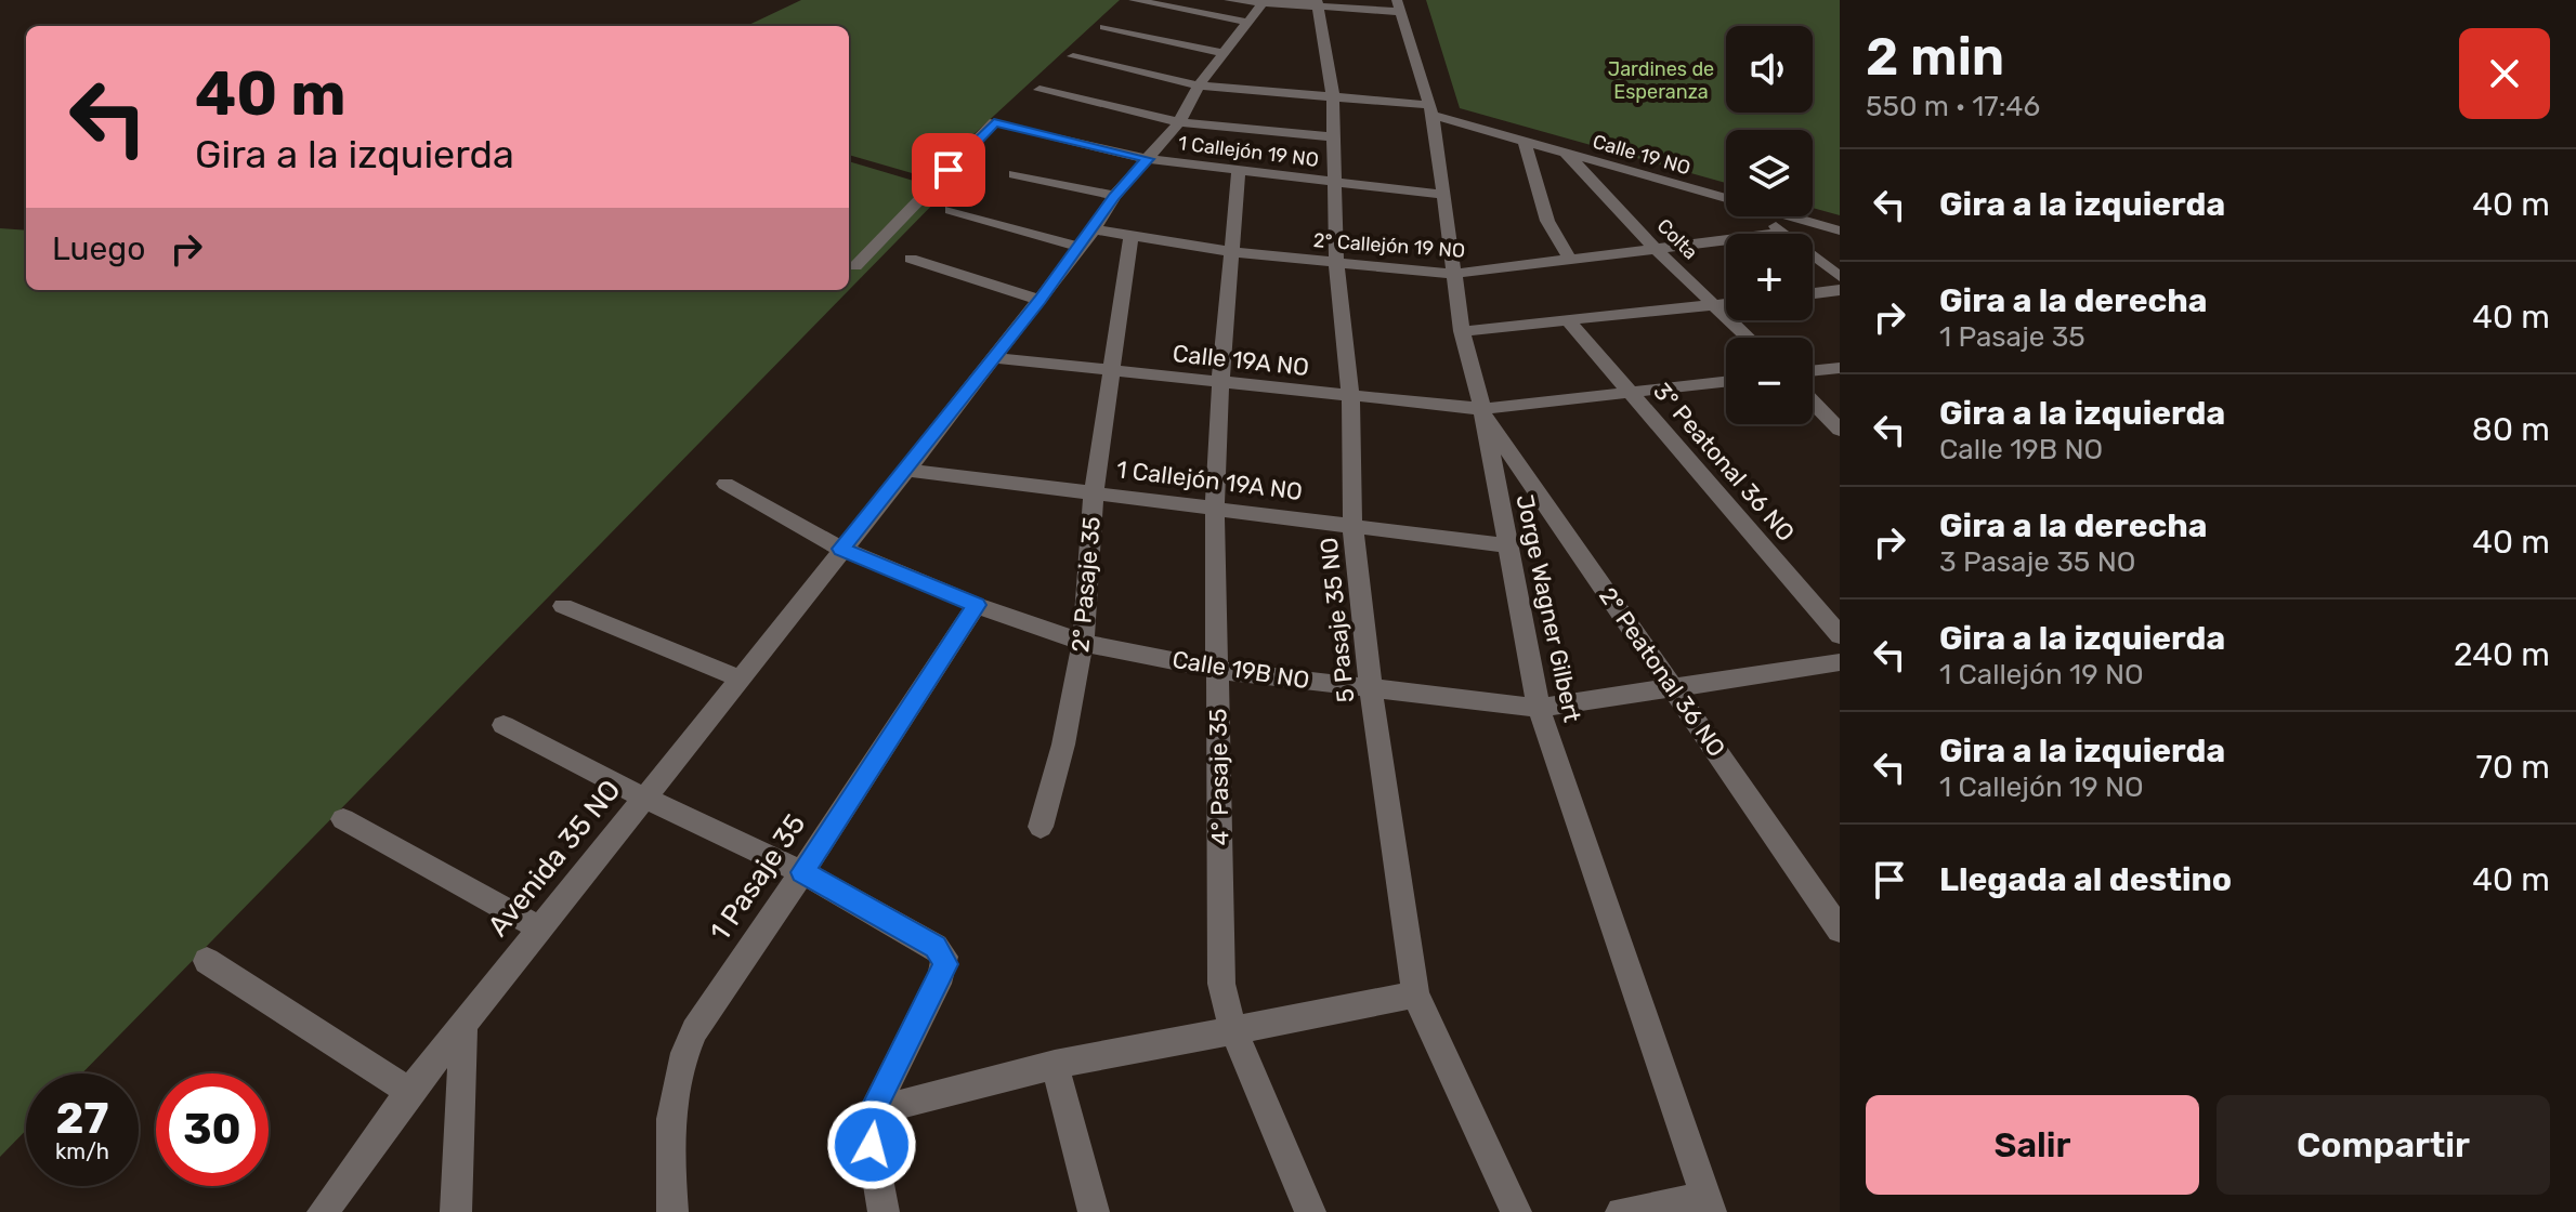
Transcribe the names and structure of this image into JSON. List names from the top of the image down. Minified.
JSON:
{"streets":{"street":["1 Callejón 19 NO","Calle 19 NO","Colta","2° Callejón 19 NO","Calle 19A NO","3° Peatonal 36 NO","1 Callejón 19A NO","2° Pasaje 35","Jorge Wagner Gilbert","5 Pasaje 35 NO","Calle 19B NO","2° Peatonal 36 NO","4° Pasaje 35","Avenida 35 NO","1 Pasaje 35"]},"crossings":[["1 Callejón 19 NO","Jorge Wagner Gilbert"],["1 Callejón 19 NO","5 Pasaje 35 NO"],["1 Callejón 19 NO","4° Pasaje 35"],["1 Callejón 19 NO","Avenida 35 NO"],["Calle 19 NO","Colta"],["Calle 19 NO","Jorge Wagner Gilbert"],["Calle 19 NO","5 Pasaje 35 NO"],["Calle 19 NO","Avenida 35 NO"],["Colta","2° Callejón 19 NO"],["2° Callejón 19 NO","2° Pasaje 35"],["2° Callejón 19 NO","Jorge Wagner Gilbert"],["2° Callejón 19 NO","5 Pasaje 35 NO"],["2° Callejón 19 NO","4° Pasaje 35"],["2° Callejón 19 NO","Avenida 35 NO"],["Calle 19A NO","2° Pasaje 35"],["Calle 19A NO","Jorge Wagner Gilbert"],["Calle 19A NO","5 Pasaje 35 NO"],["Calle 19A NO","2° Peatonal 36 NO"],["Calle 19A NO","4° Pasaje 35"],["Calle 19A NO","Avenida 35 NO"],["1 Callejón 19A NO","2° Pasaje 35"],["1 Callejón 19A NO","Jorge Wagner Gilbert"],["1 Callejón 19A NO","5 Pasaje 35 NO"],["1 Callejón 19A NO","4° Pasaje 35"],["1 Callejón 19A NO","Avenida 35 NO"],["2° Pasaje 35","Calle 19B NO"],["Jorge Wagner Gilbert","Calle 19B NO"],["Jorge Wagner Gilbert","2° Peatonal 36 NO"],["5 Pasaje 35 NO","Calle 19B NO"],["Calle 19B NO","2° Peatonal 36 NO"],["Calle 19B NO","4° Pasaje 35"],["Calle 19B NO","Avenida 35 NO"],["Calle 19B NO","1 Pasaje 35"]],"parks":["Jardines de Esperanza"],"page":{"heading":["2 min","550 m · 17:46"],"map_buttons":["+","−"],"turn":["40 m","Gira a la izquierda"],"list":[{"name":"Gira a la izquierda","value":"40 m"},{"name":"Gira a la derecha","note":"1 Pasaje 35","value":"40 m"},{"name":"Gira a la izquierda","note":"Calle 19B NO","value":"80 m"},{"name":"Gira a la derecha","note":"3 Pasaje 35 NO","value":"40 m"},{"name":"Gira a la izquierda","note":"1 Callejón 19 NO","value":"240 m"},{"name":"Gira a la izquierda","note":"1 Callejón 19 NO","value":"70 m"},{"name":"Llegada al destino","value":"40 m"}],"then":"Luego","speed":"27 km/h","limit":"30","buttons":["Salir","Compartir"]}}
